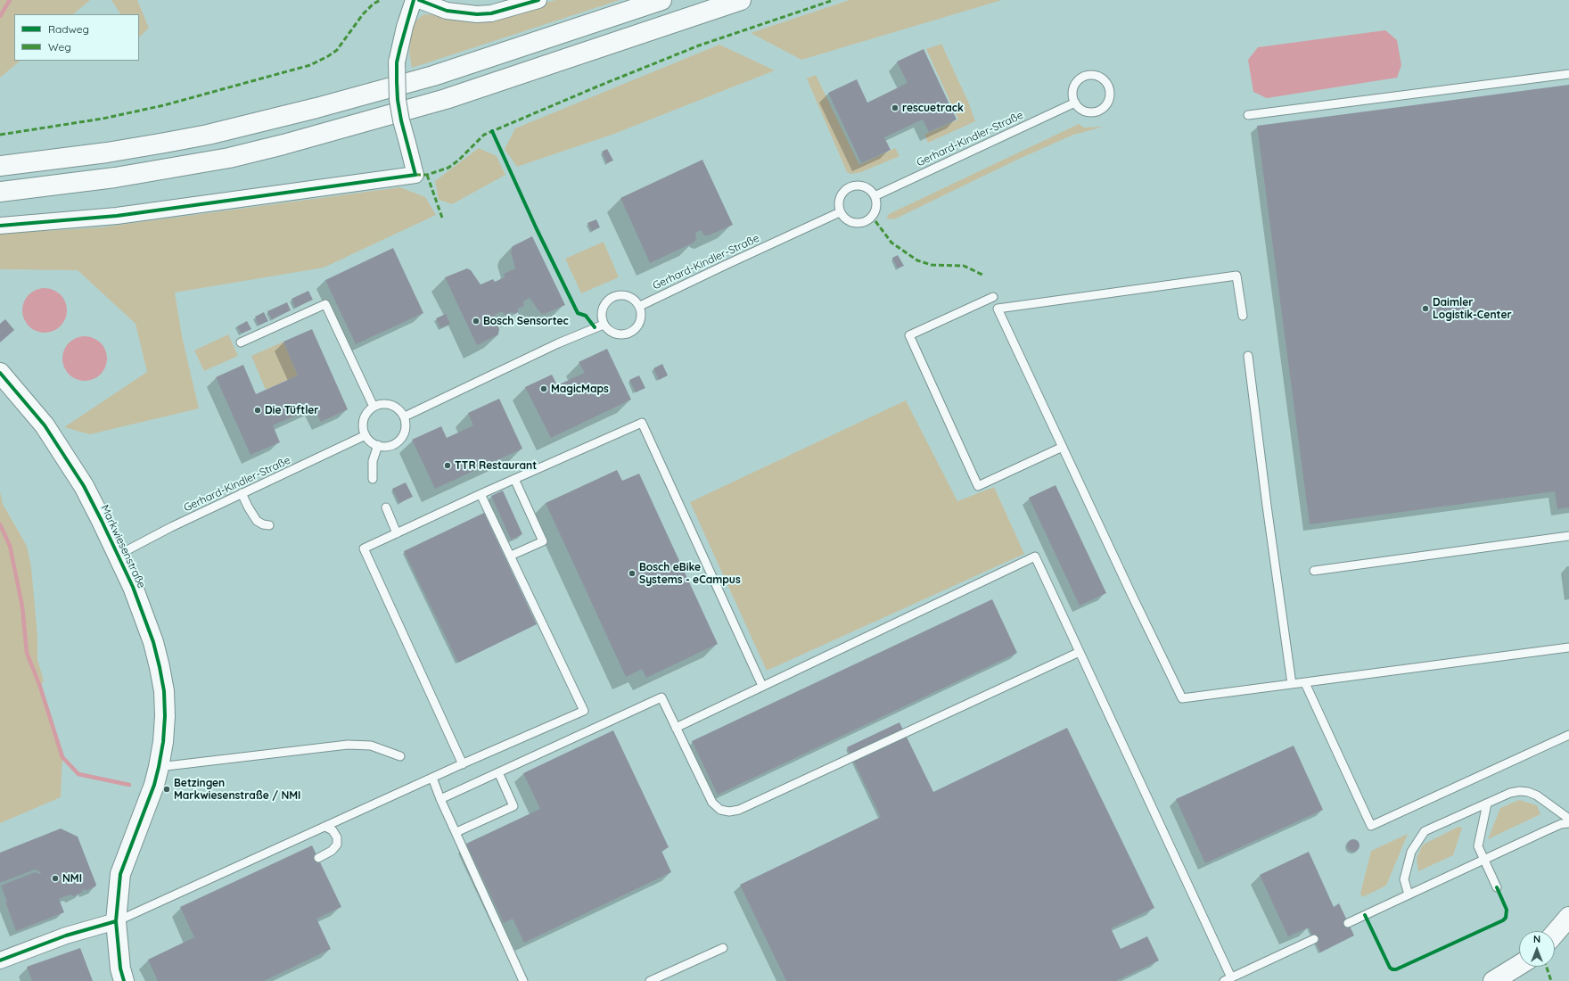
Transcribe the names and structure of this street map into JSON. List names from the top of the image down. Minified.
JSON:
{"streets":{"main road":["Markwiesenstraße"],"lane":["Gerhard-Kindler-Straße"]},"crossings":[["Gerhard-Kindler-Straße","Markwiesenstraße"]],"places":["rescuetrack","Daimler Logistik-Center","Bosch Sensortec","MagicMaps","Die Tüftler","TTR Restaurant","Bosch eBike Systems - eCampus","Betzingen Markwiesenstraße / NMI","NMI"],"legend":["Radweg","Weg"],"north":"top"}
